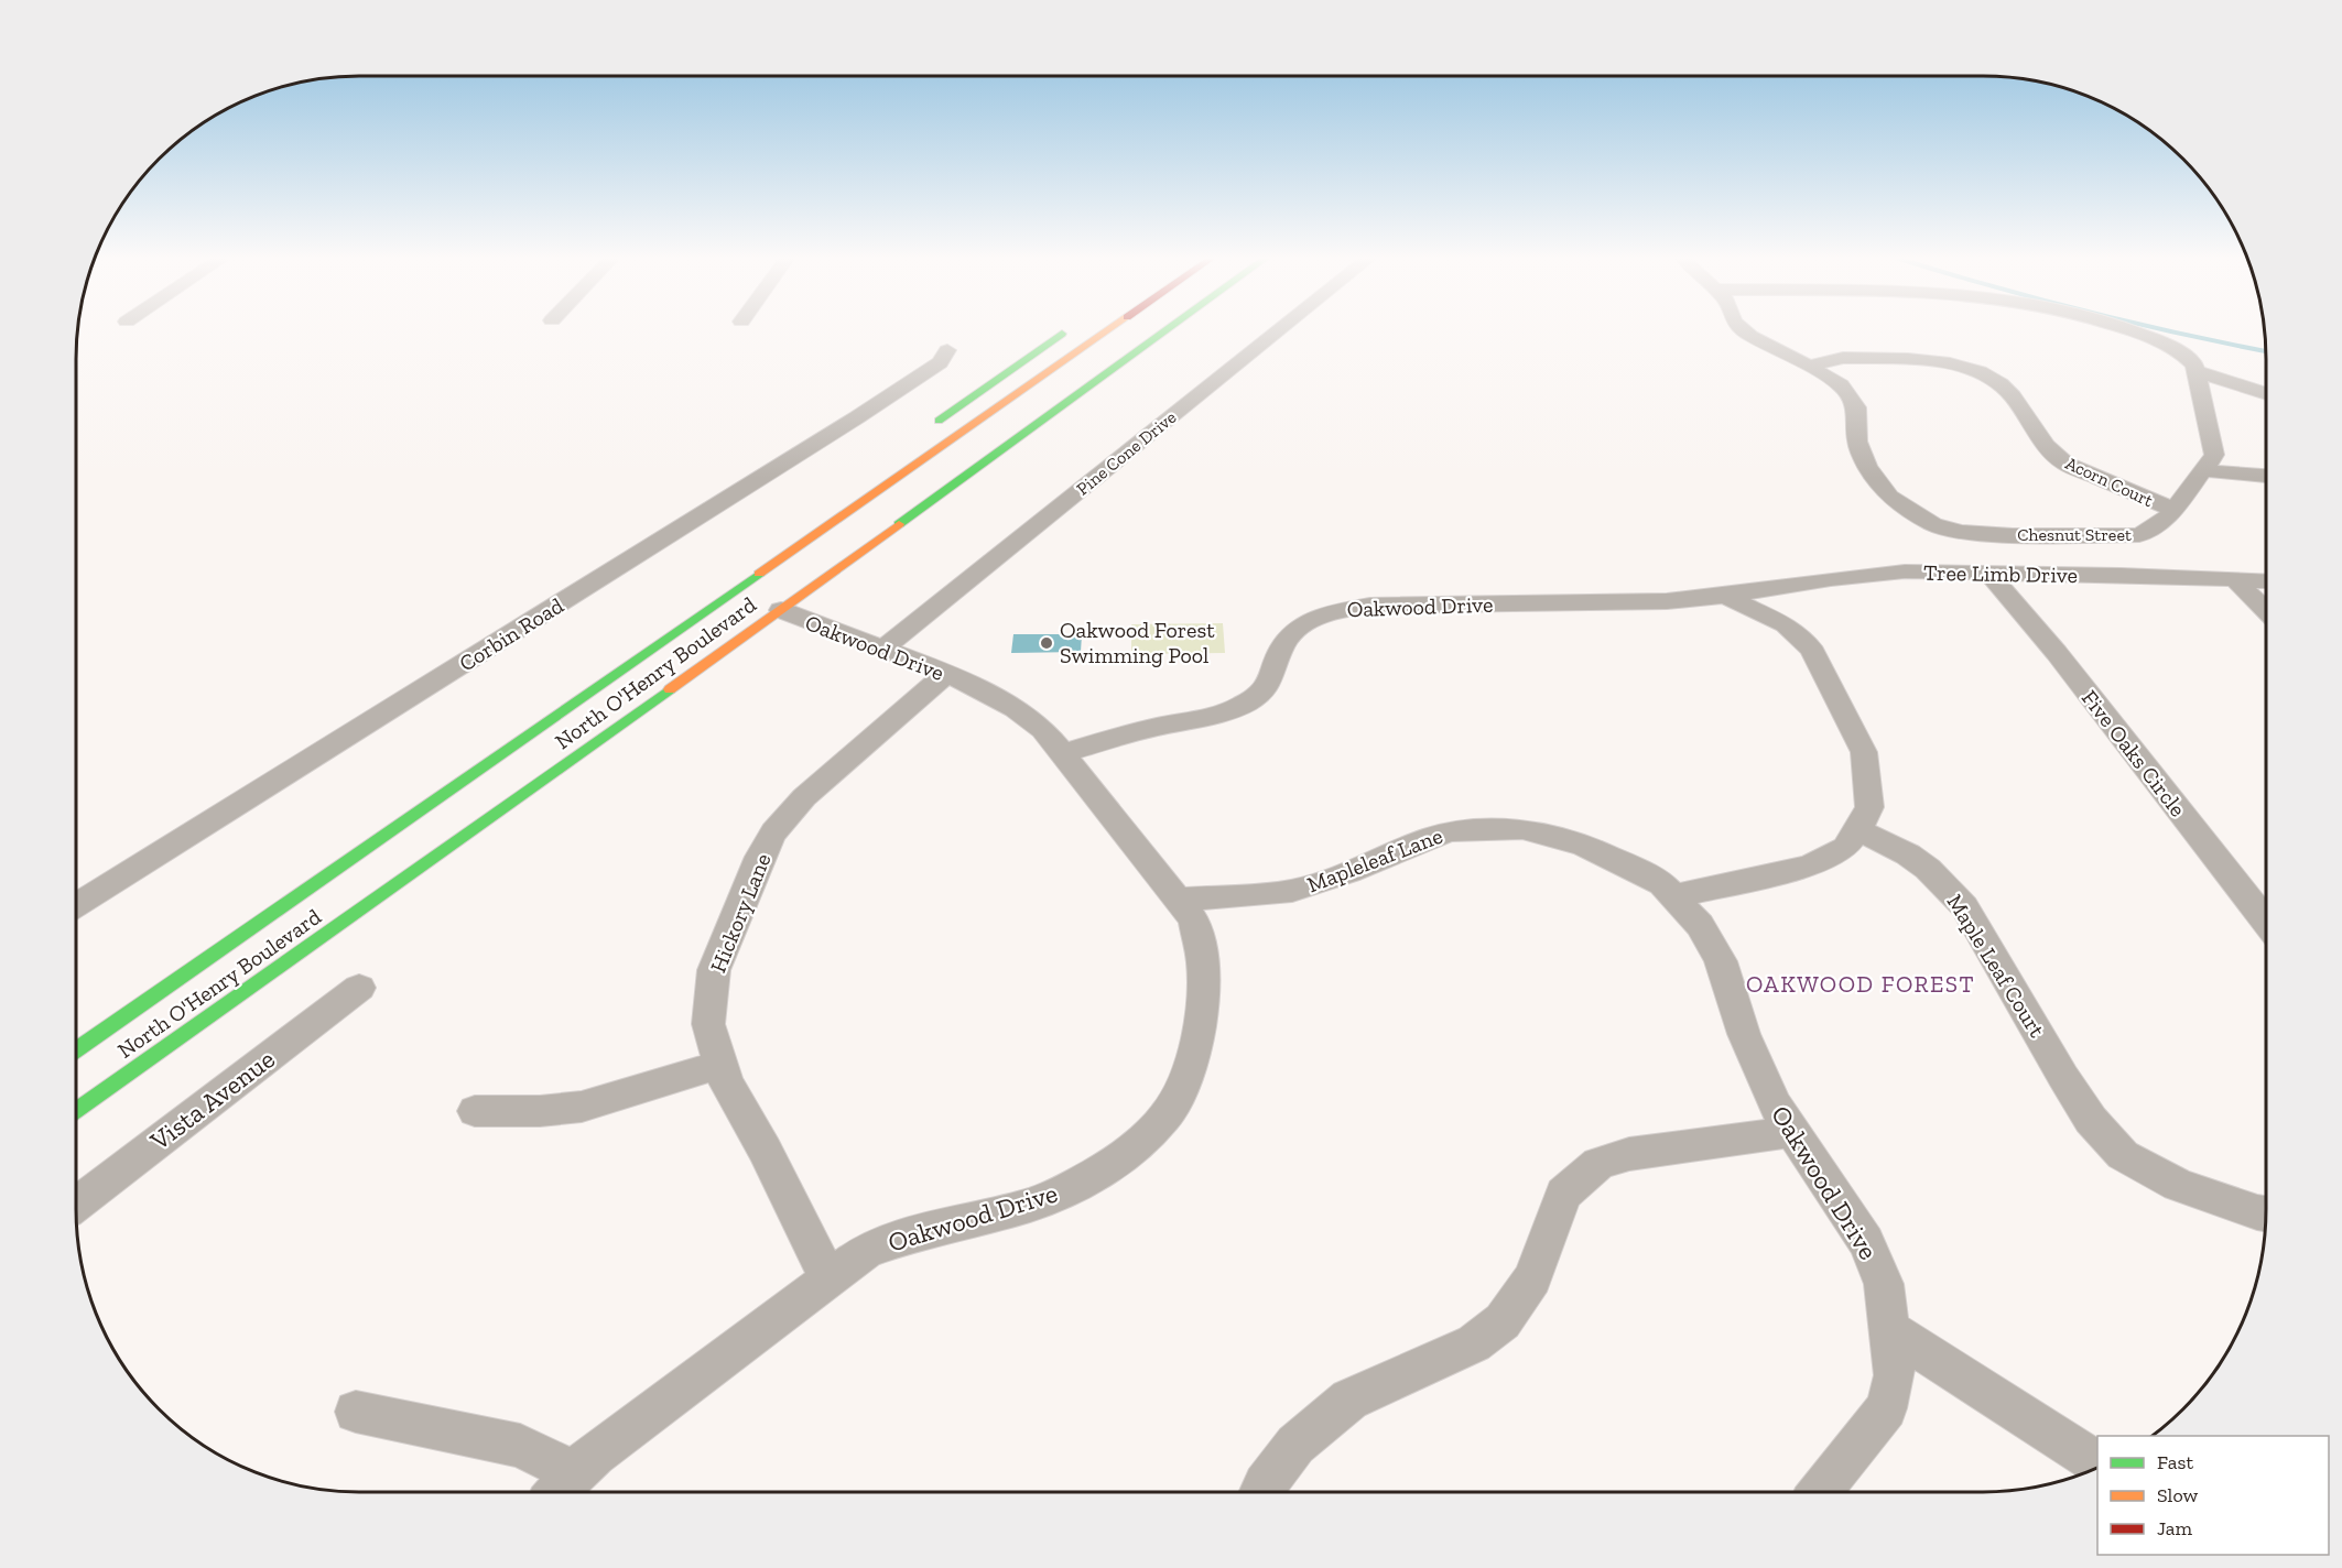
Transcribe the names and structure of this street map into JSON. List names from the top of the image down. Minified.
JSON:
{"streets":{"highway":["North O'Henry Boulevard"],"street":["Pine Cone Drive","Acorn Court","Chesnut Street","Tree Limb Drive","Oakwood Drive","Corbin Road","Five Oaks Circle","Mapleleaf Lane","Hickory Lane","Maple Leaf Court","Vista Avenue"]},"crossings":[["Pine Cone Drive","Oakwood Drive"],["Acorn Court","Chesnut Street"],["Tree Limb Drive","Oakwood Drive"],["Tree Limb Drive","Five Oaks Circle"],["Oakwood Drive","North O'Henry Boulevard"],["Oakwood Drive","Mapleleaf Lane"],["Oakwood Drive","Hickory Lane"]],"districts":["OAKWOOD FOREST"],"places":["Oakwood Forest Swimming Pool"],"legend":["Fast","Slow","Jam"]}
